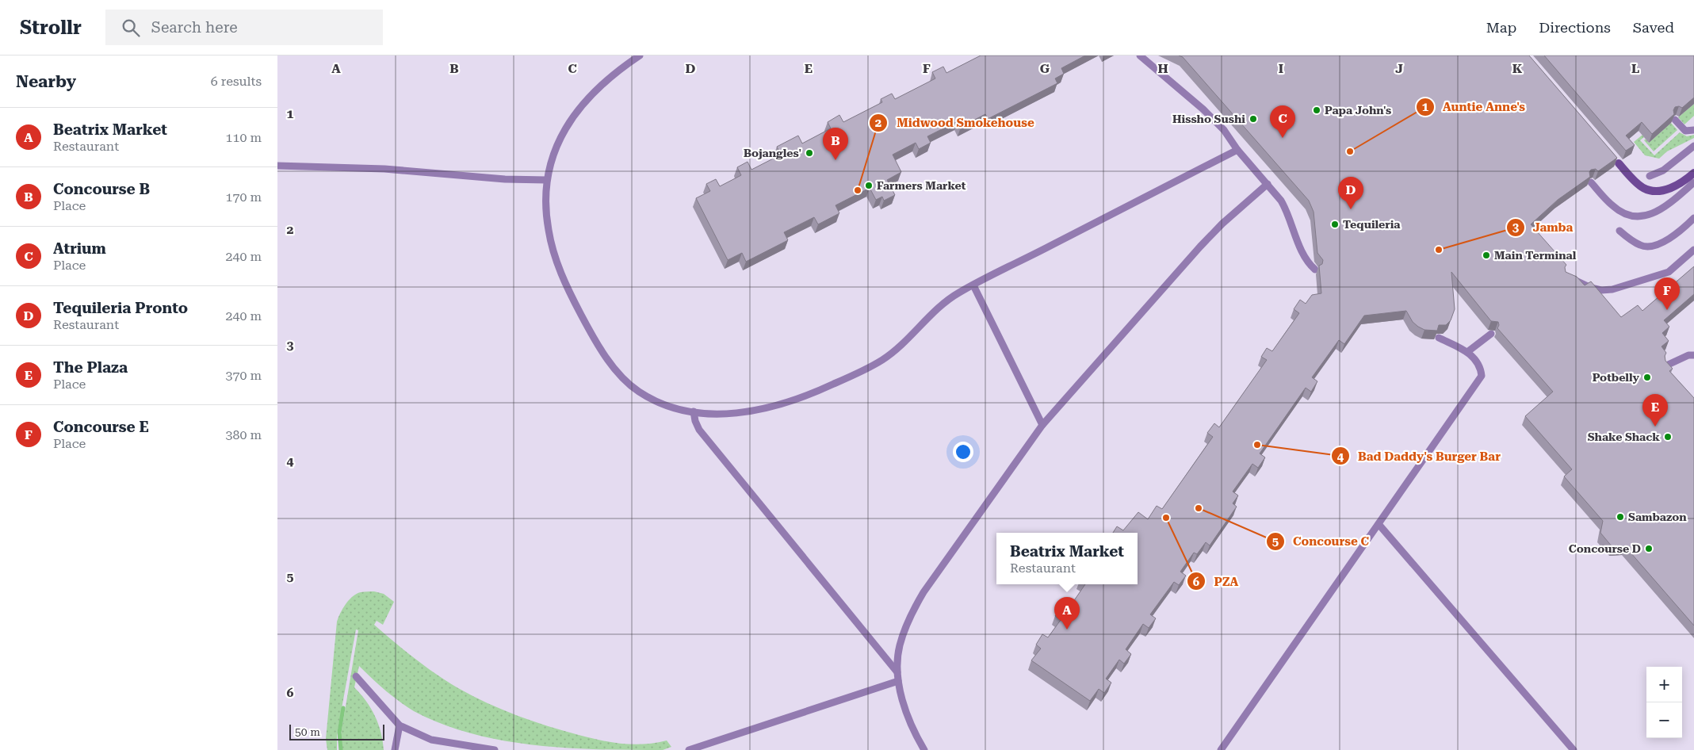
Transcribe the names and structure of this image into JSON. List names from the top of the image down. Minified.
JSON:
{"places":["Papa John's","Hissho Sushi","Auntie Anne's","Bojangles'","Farmers Market","Midwood Smokehouse","Tequileria","Jamba","Main Terminal","Potbelly","Shake Shack","Bad Daddy's Burger Bar","Concourse C","Sambazon","PZA","Concourse D"],"scale_bar":"50 m","page":{"header":"Strollr","search":"Search here","nav":["Map","Directions","Saved"],"heading":["Nearby","6 results"],"pins":["C","B","D","F","E","A"],"list":[{"mark":"A","name":"Beatrix Market","note":"Restaurant","value":"110 m"},{"mark":"B","name":"Concourse B","note":"Place","value":"170 m"},{"mark":"C","name":"Atrium","note":"Place","value":"240 m"},{"mark":"D","name":"Tequileria Pronto","note":"Restaurant","value":"240 m"},{"mark":"E","name":"The Plaza","note":"Place","value":"370 m"},{"mark":"F","name":"Concourse E","note":"Place","value":"380 m"}],"popup":["Beatrix Market","Restaurant"],"map_buttons":["+","−"],"scale":"50 m"},"grid":{"columns":["A","B","C","D","E","F","G","H","I","J","K","L"],"rows":["1","2","3","4","5","6"]}}
